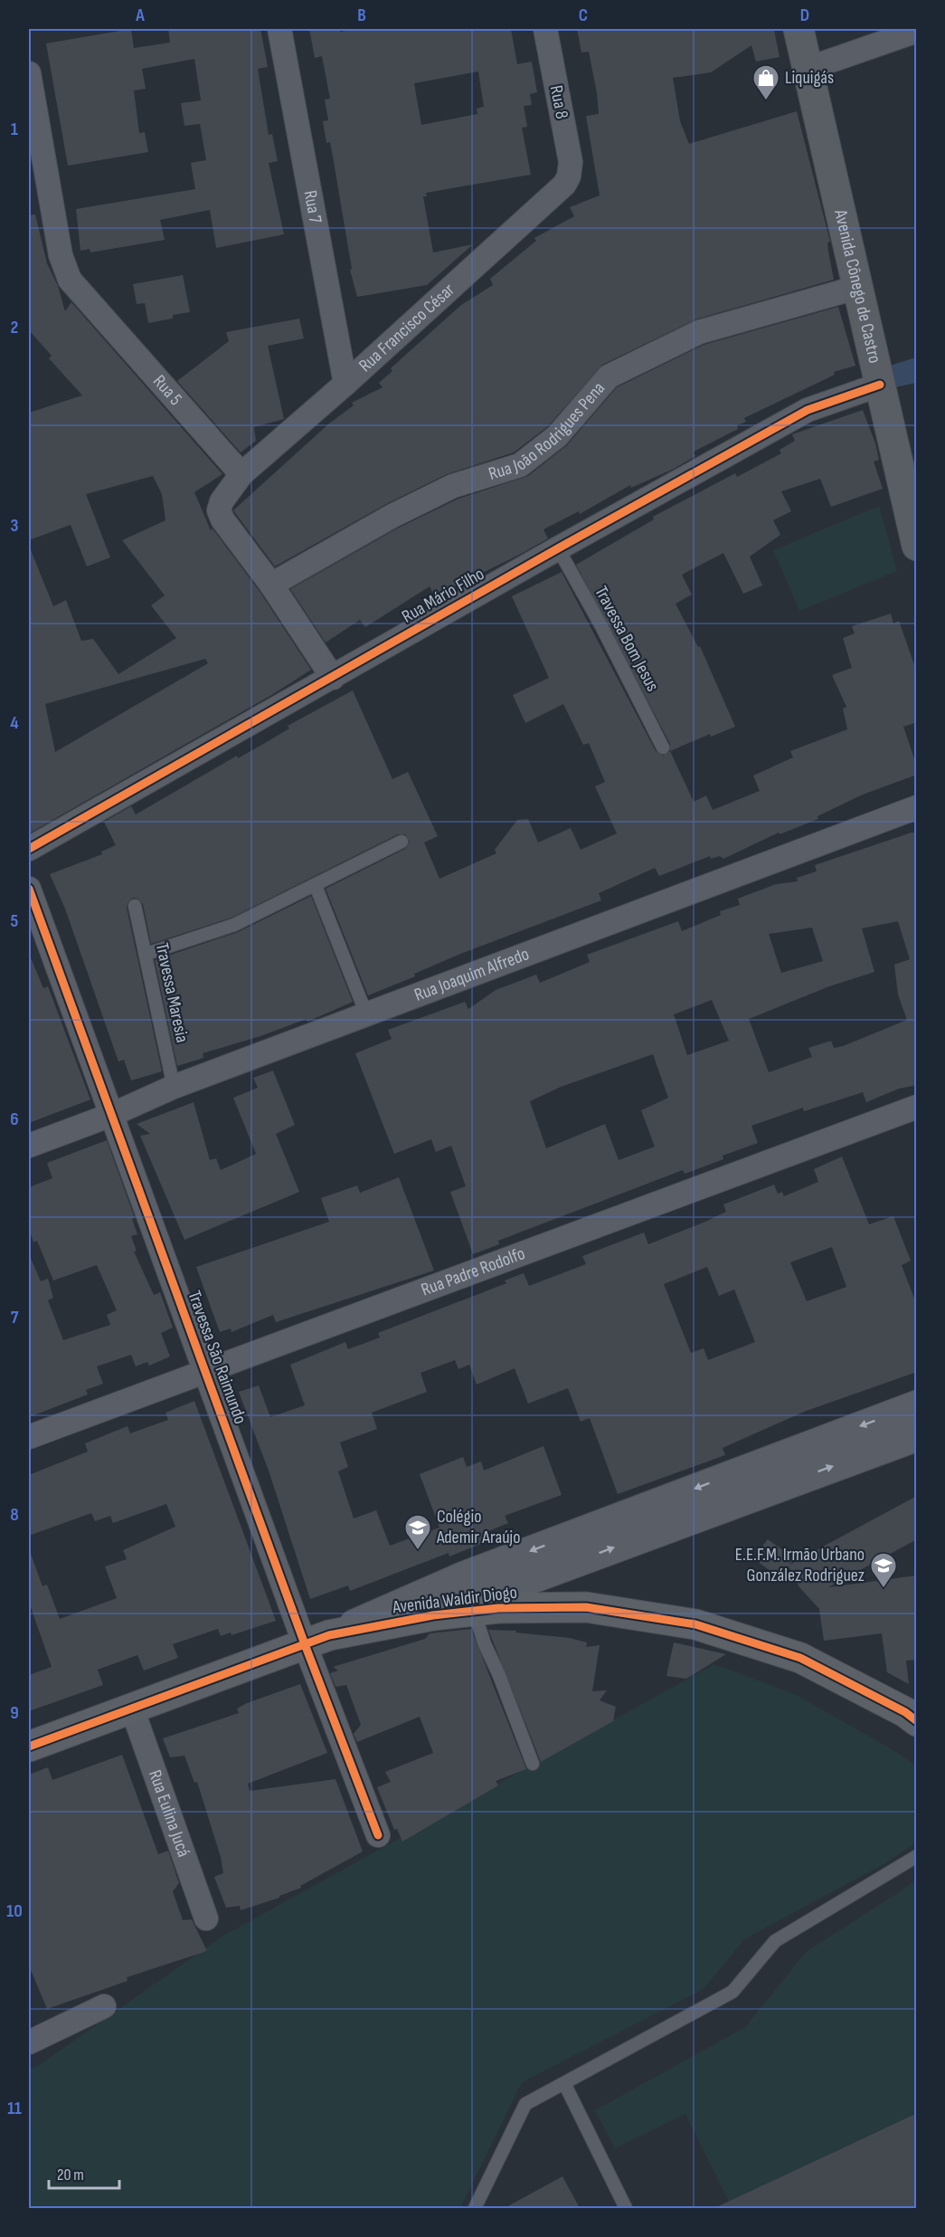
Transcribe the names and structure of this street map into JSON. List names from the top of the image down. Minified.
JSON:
{"streets":{"main road":["Avenida Cônego de Castro","Avenida Waldir Diogo"],"street":["Rua 8","Rua 7","Rua Francisco César","Rua 5","Rua João Rodrigues Pena","Rua Mário Filho","Rua Joaquim Alfredo","Rua Padre Rodolfo","Travessa São Raimundo","Rua Eulina Jucá"],"lane":["Travessa Bom Jesus","Travessa Maresia"]},"crossings":[["Rua 8","Rua Francisco César"],["Rua 7","Rua Francisco César"],["Avenida Cônego de Castro","Rua João Rodrigues Pena"],["Avenida Cônego de Castro","Rua Mário Filho"],["Rua Francisco César","Rua 5"],["Rua Mário Filho","Travessa Bom Jesus"],["Rua Joaquim Alfredo","Travessa Maresia"],["Rua Joaquim Alfredo","Travessa São Raimundo"],["Rua Padre Rodolfo","Travessa São Raimundo"],["Travessa São Raimundo","Avenida Waldir Diogo"],["Avenida Waldir Diogo","Rua Eulina Jucá"]],"places":{"shop":["Liquigás"],"school or university":["Colégio Ademir Araújo","E.E.F.M. Irmão Urbano González Rodriguez"]},"scale_bar":"20 m","grid":{"columns":["A","B","C","D"],"rows":["1","2","3","4","5","6","7","8","9","10","11"]}}
